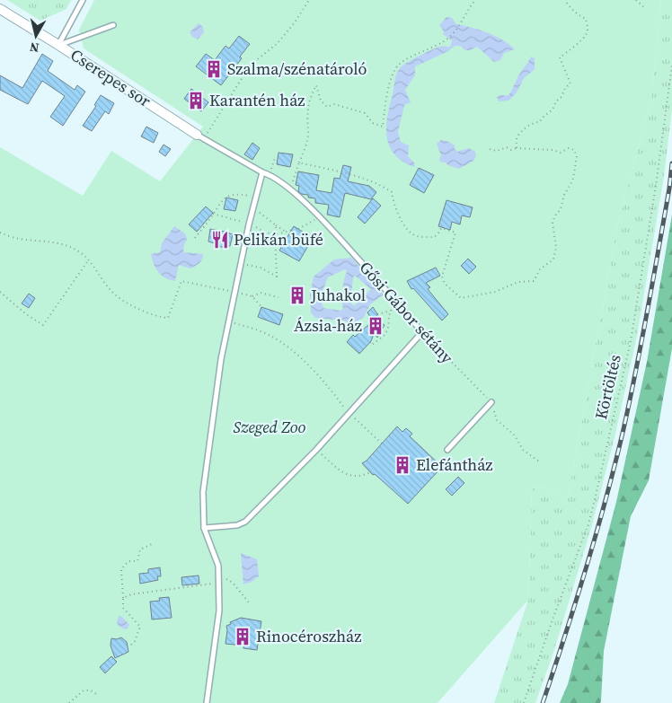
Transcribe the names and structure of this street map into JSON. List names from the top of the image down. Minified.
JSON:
{"streets":{"street":["Cserepes sor"],"lane":["Gősi Gábor sétány"],"path":["Körtöltés"]},"crossings":[["Cserepes sor","Gősi Gábor sétány"]],"parks":["Szeged Zoo"],"places":{"building":["Szalma/szénatároló","Karantén ház","Juhakol","Ázsia-ház","Elefántház","Rinocéroszház"],"restaurant":["Pelikán büfé"]},"north":"bottom"}
